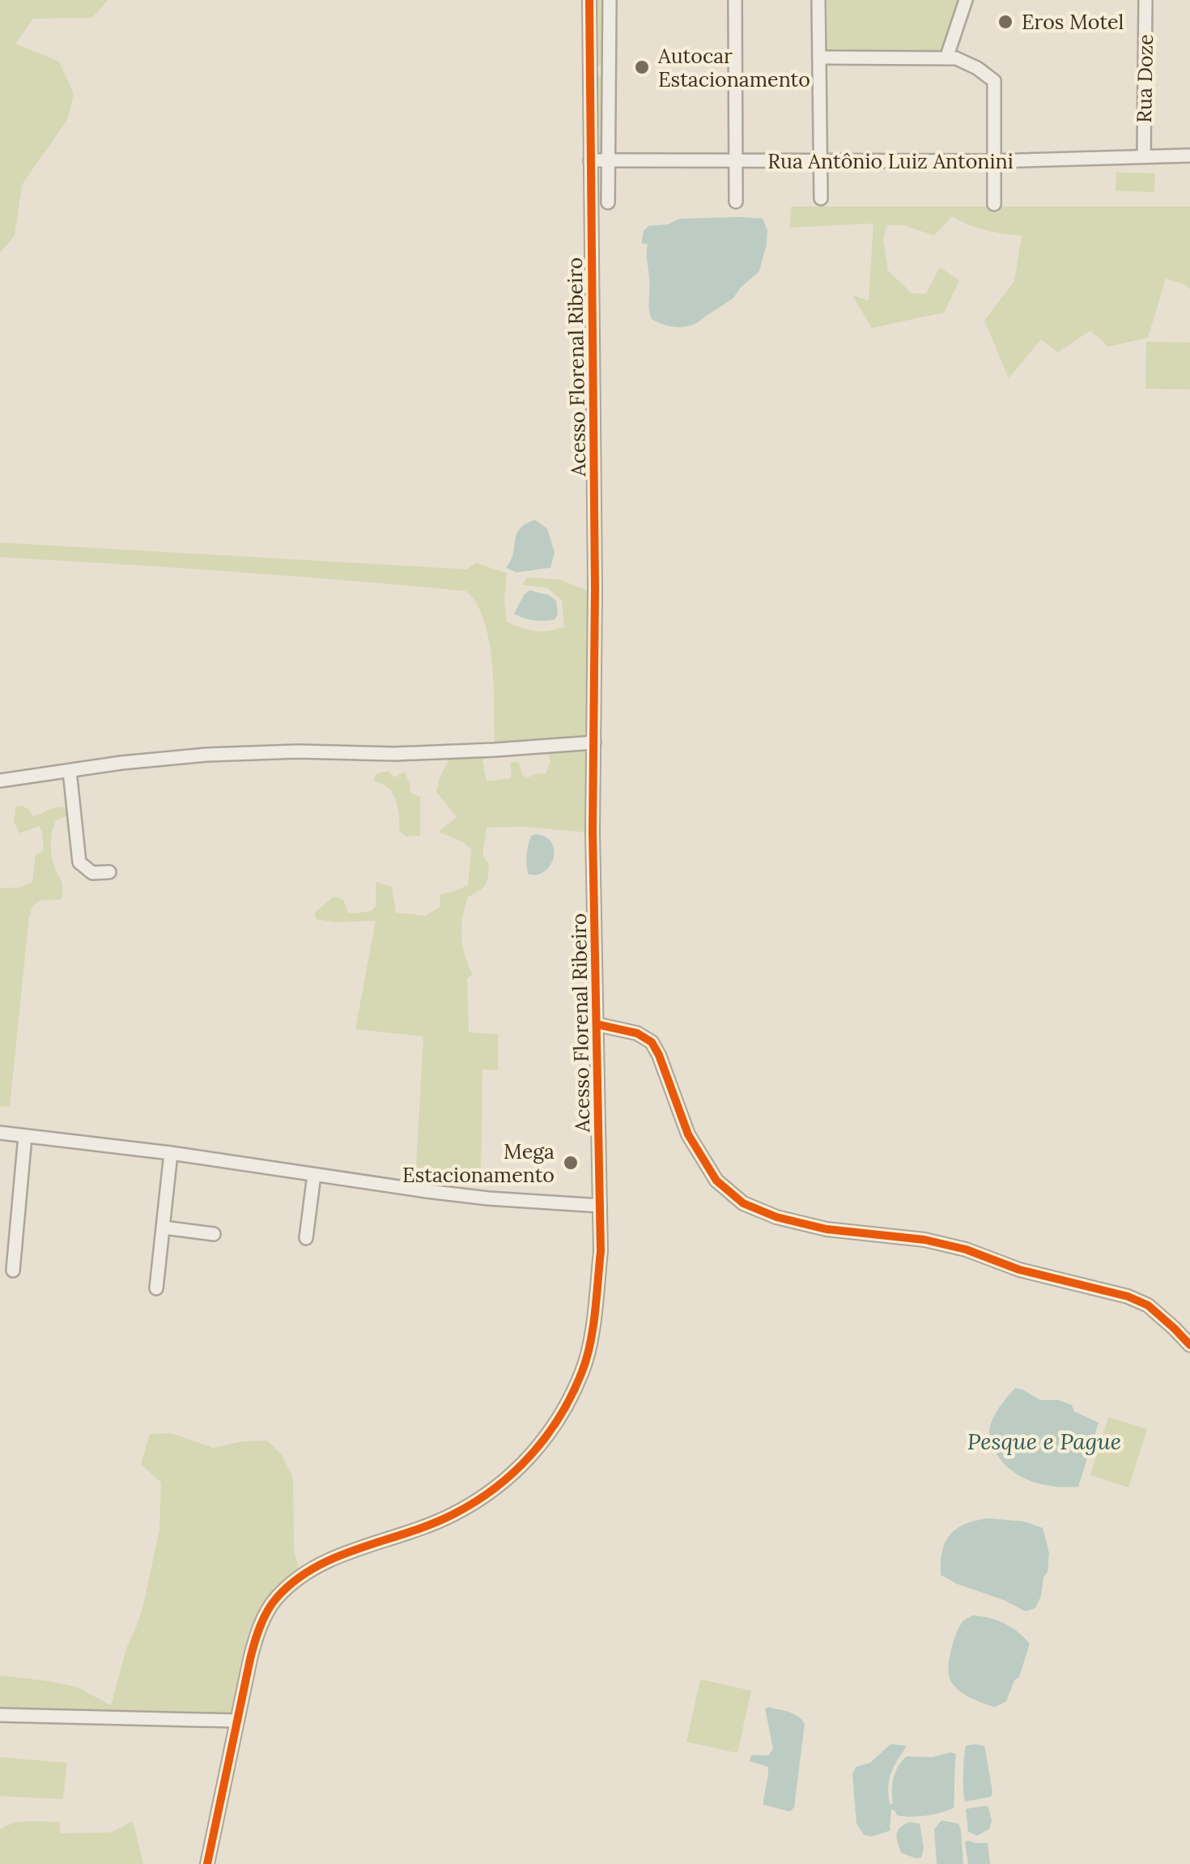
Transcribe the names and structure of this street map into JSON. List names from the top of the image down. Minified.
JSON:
{"streets":{"street":["Rua Doze","Rua Antônio Luiz Antonini","Acesso Florenal Ribeiro"]},"crossings":[["Rua Doze","Rua Antônio Luiz Antonini"],["Rua Antônio Luiz Antonini","Acesso Florenal Ribeiro"]],"water":["Pesque e Pague"],"places":["Eros Motel","Autocar Estacionamento","Mega Estacionamento"]}
